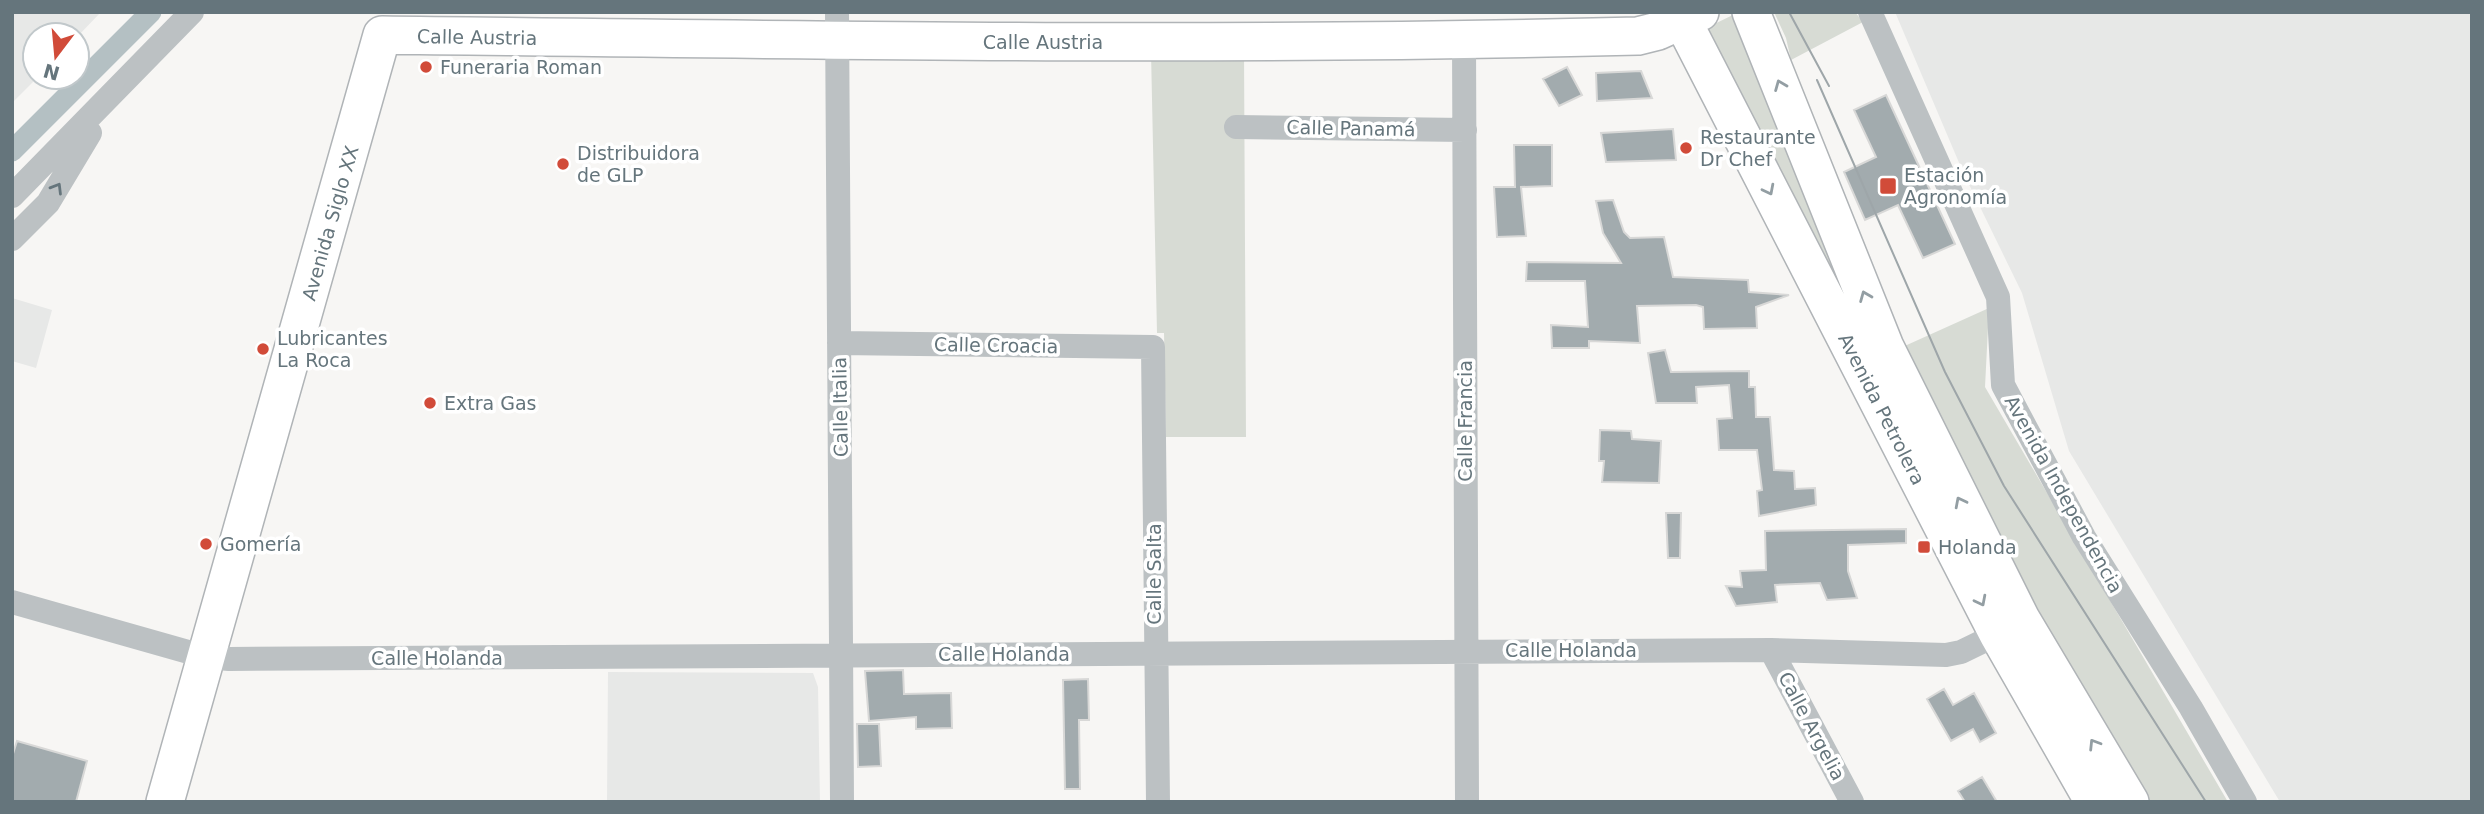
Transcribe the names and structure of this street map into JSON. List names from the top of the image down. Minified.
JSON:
{"streets":{"highway":["Calle Austria","Avenida Siglo XX","Avenida Petrolera"],"street":["Calle Panamá","Calle Croacia","Calle Italia","Calle Francia","Avenida Independencia","Calle Salta","Calle Holanda","Calle Argelia"]},"crossings":[["Calle Austria","Avenida Siglo XX"],["Calle Austria","Calle Italia"],["Calle Austria","Avenida Petrolera"],["Calle Austria","Calle Francia"],["Calle Panamá","Calle Francia"],["Avenida Siglo XX","Calle Holanda"],["Calle Croacia","Calle Italia"],["Calle Croacia","Calle Salta"],["Calle Italia","Calle Holanda"],["Avenida Petrolera","Calle Holanda"],["Calle Francia","Calle Holanda"],["Calle Salta","Calle Holanda"],["Calle Holanda","Calle Argelia"]],"places":{"other":["Funeraria Roman","Restaurante Dr Chef","Distribuidora de GLP","Lubricantes La Roca","Extra Gas","Gomería"],"transit":["Estación Agronomía","Holanda"]},"north":"bottom"}
